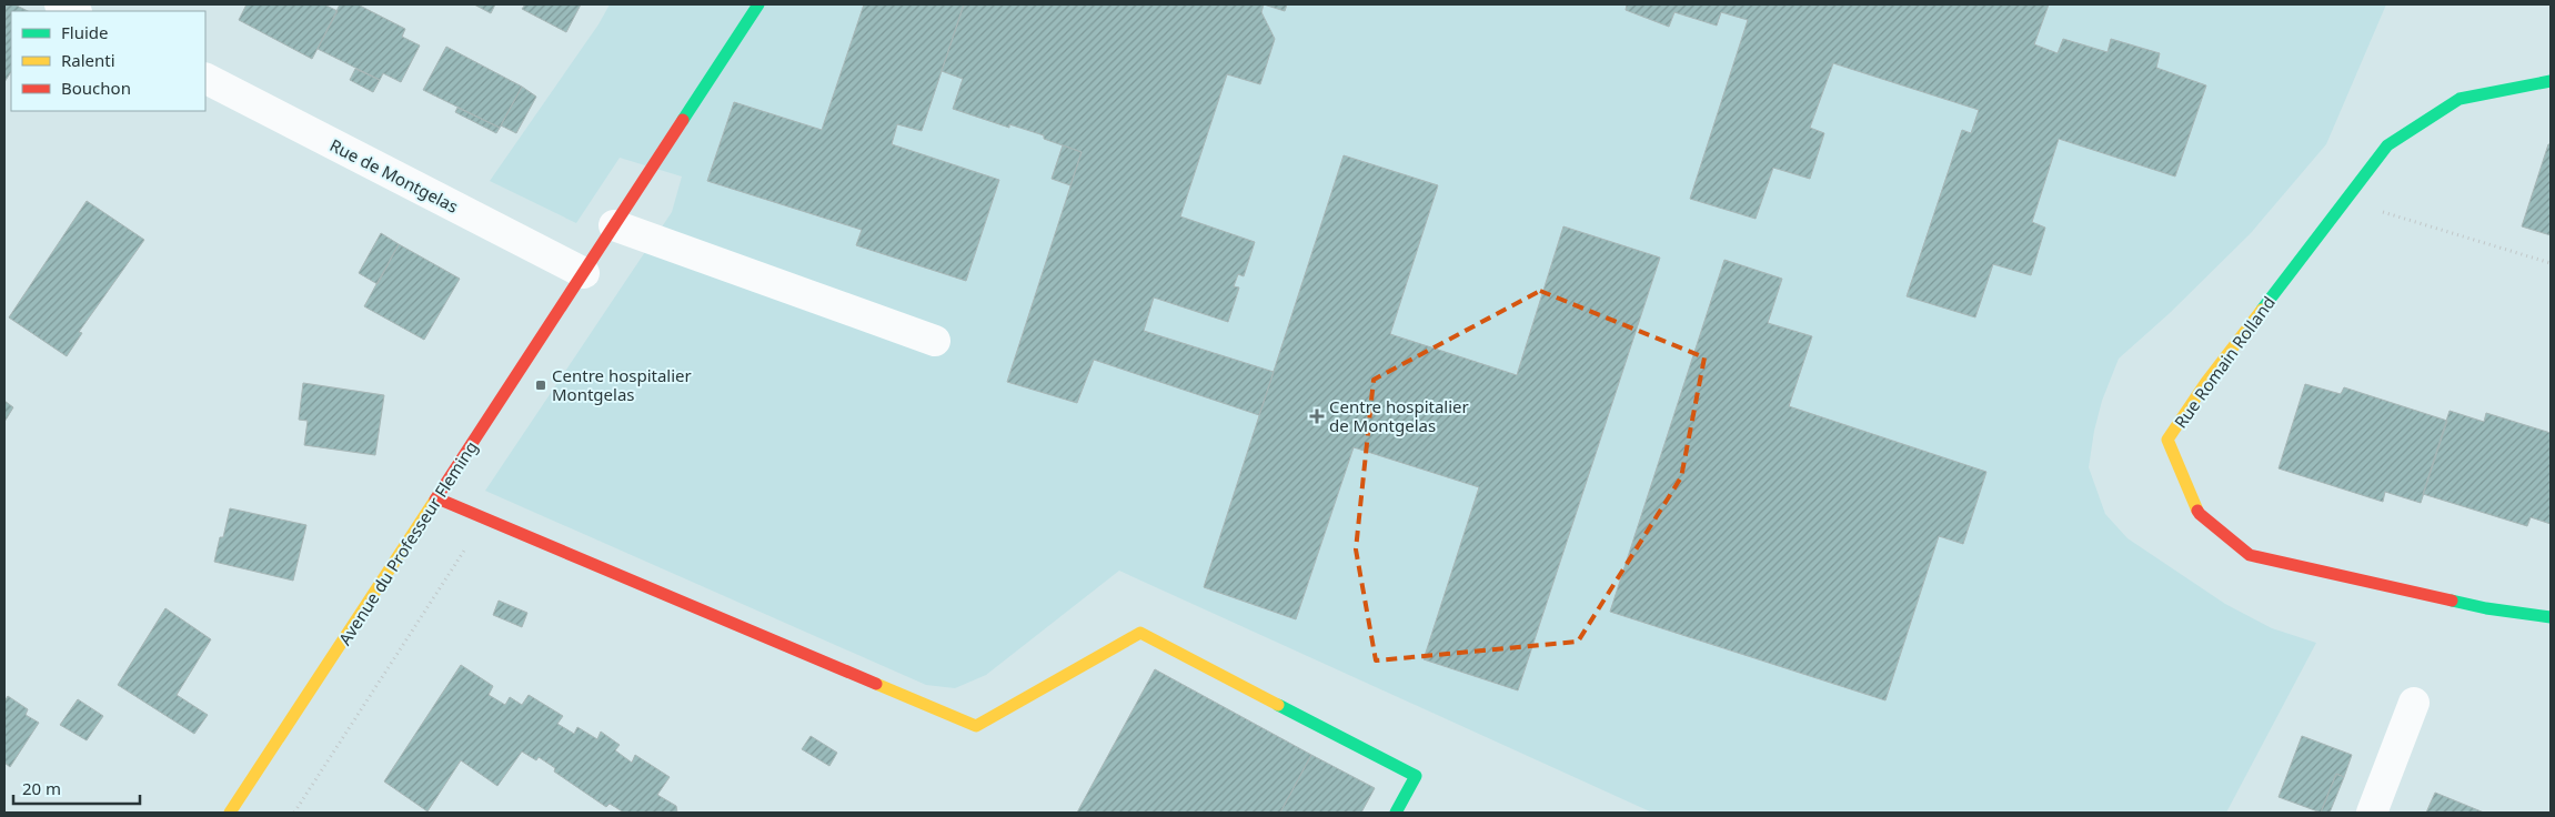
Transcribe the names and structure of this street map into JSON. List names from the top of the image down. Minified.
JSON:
{"streets":{"street":["Rue de Montgelas","Rue Romain Rolland","Avenue du Professeur Fleming"]},"crossings":[["Rue de Montgelas","Avenue du Professeur Fleming"]],"places":{"transit":["Centre hospitalier Montgelas"],"health":["Centre hospitalier de Montgelas"]},"legend":["Fluide","Ralenti","Bouchon"],"scale_bar":"20 m"}
